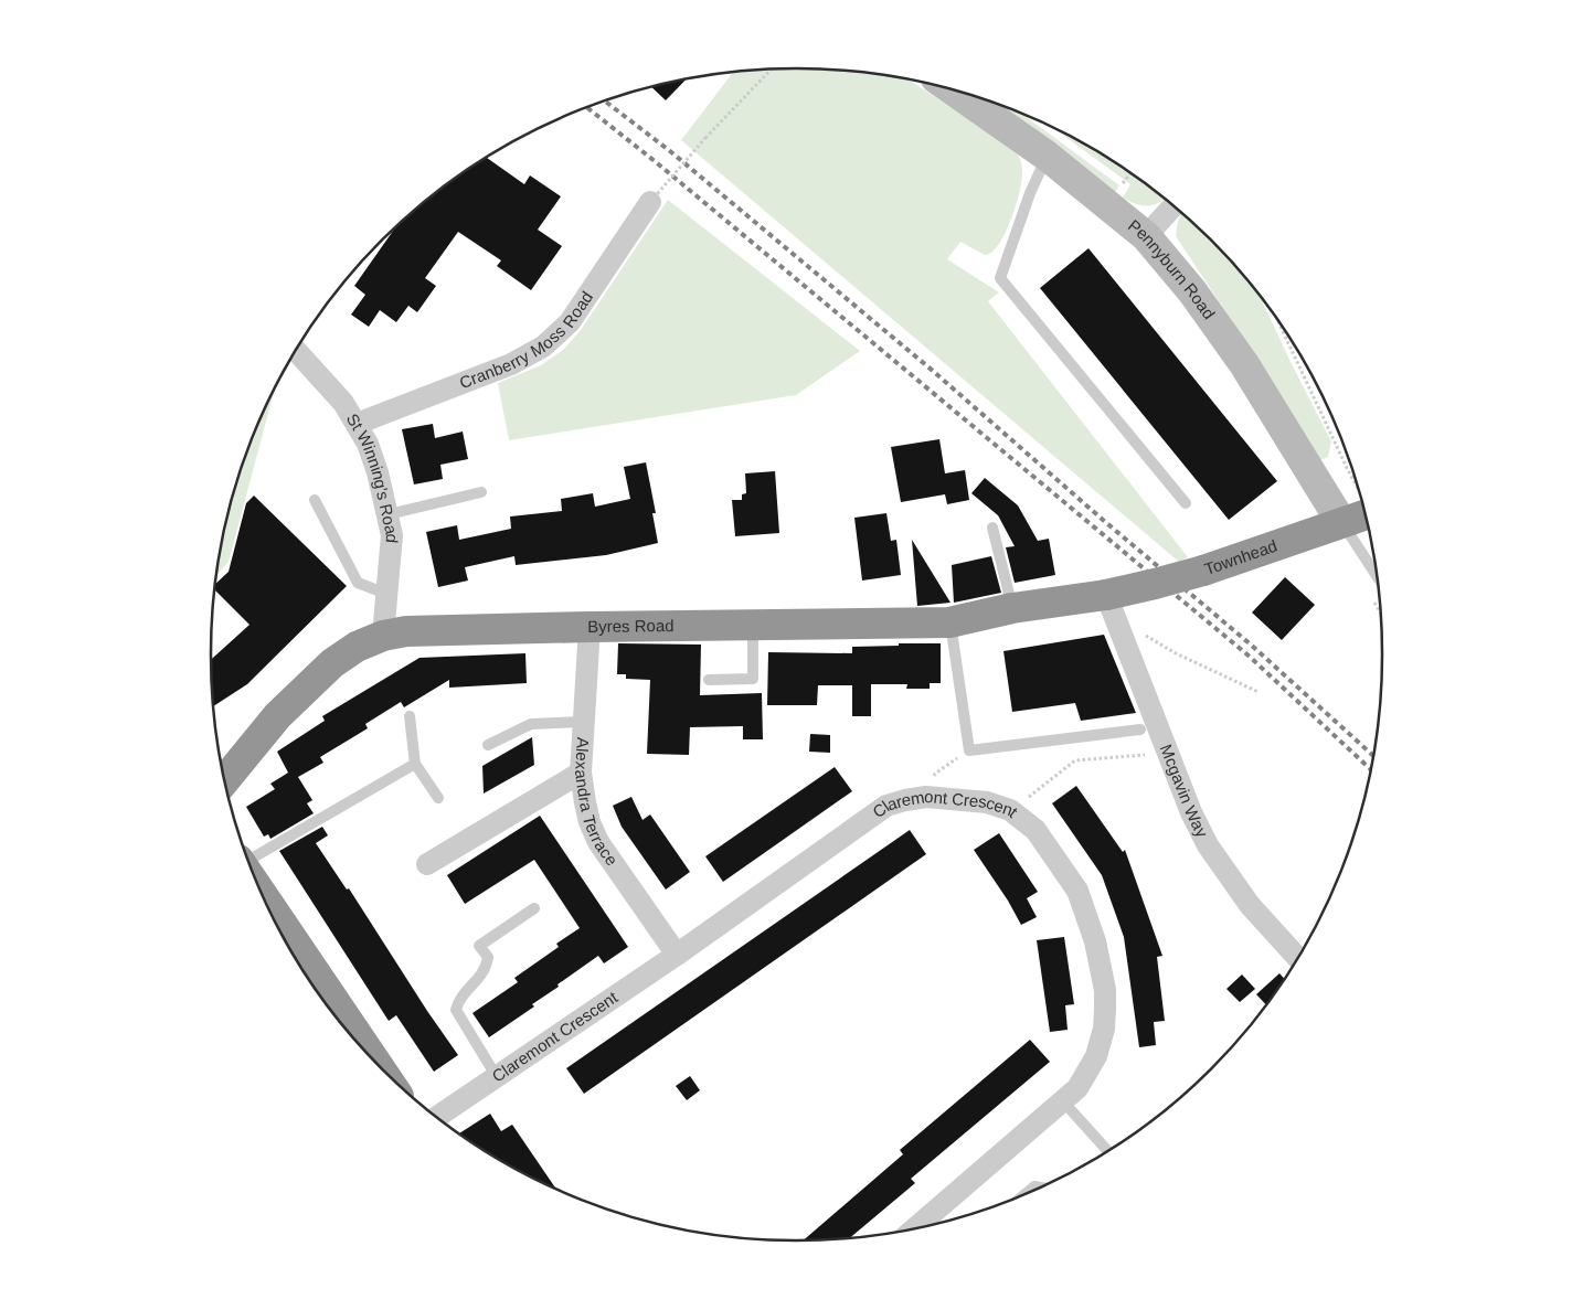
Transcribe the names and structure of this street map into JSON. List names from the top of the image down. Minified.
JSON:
{"streets":{"highway":["Townhead","Byres Road"],"street":["Pennyburn Road","Cranberry Moss Road","St Winning's Road","Mcgavin Way","Alexandra Terrace","Claremont Crescent"]},"crossings":[["Pennyburn Road","Townhead"],["Cranberry Moss Road","St Winning's Road"],["St Winning's Road","Byres Road"],["Townhead","Byres Road"],["Townhead","Mcgavin Way"],["Byres Road","Mcgavin Way"],["Byres Road","Alexandra Terrace"],["Alexandra Terrace","Claremont Crescent"]]}
